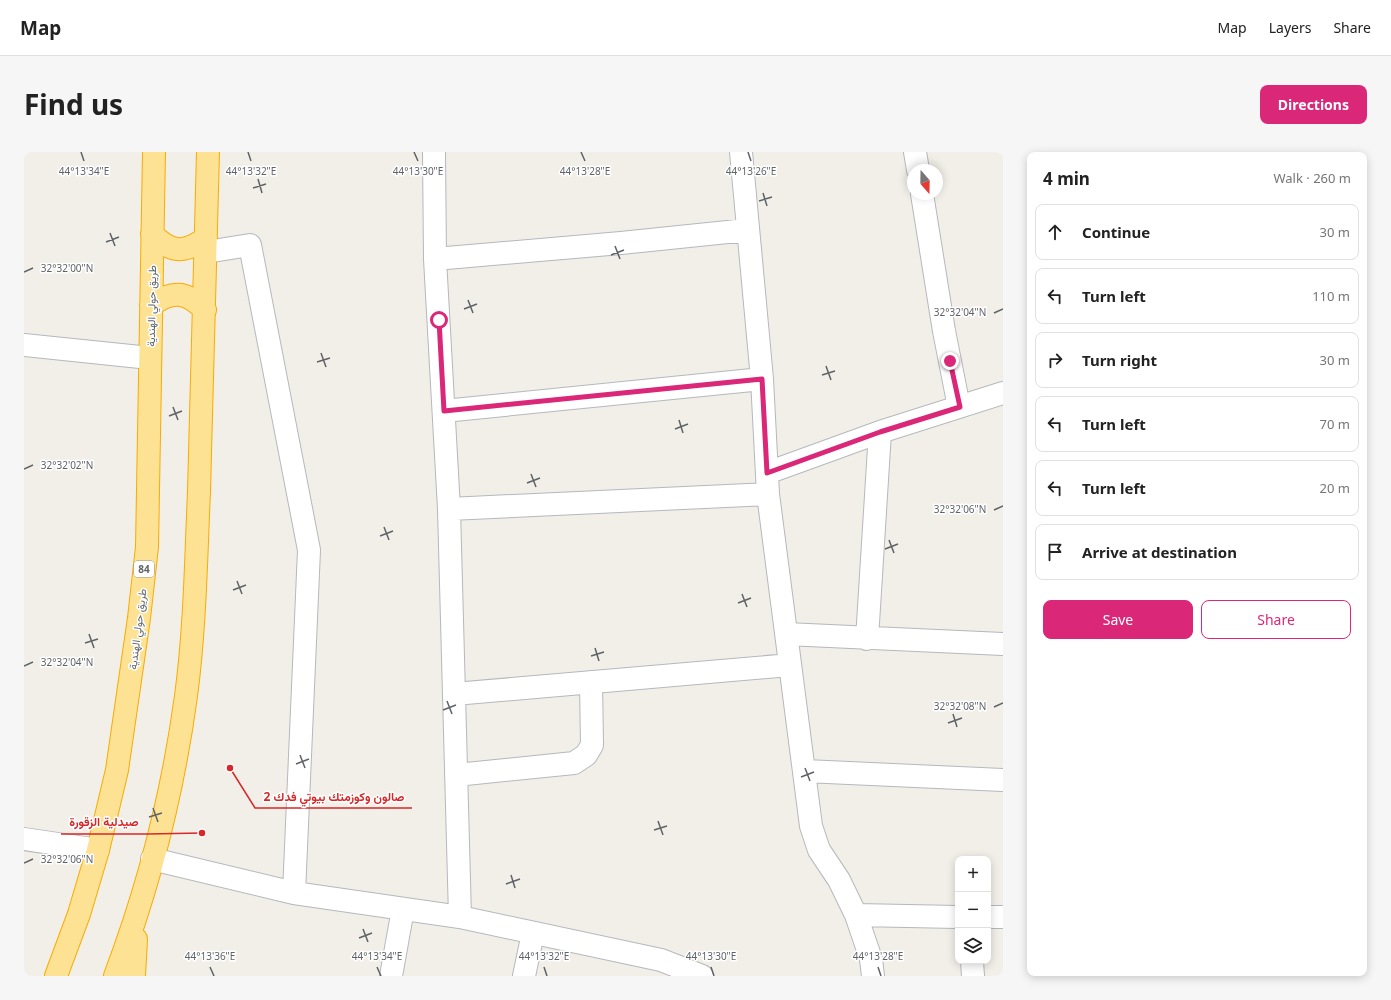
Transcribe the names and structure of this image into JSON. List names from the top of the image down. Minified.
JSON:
{"streets":{"highway":["طريق حولي الهندية","84"]},"places":["صالون وكوزمتك بيوتي فدك 2","صيدلية الزقورة"],"north":"bottom","page":{"header":"Map","nav":["Map","Layers","Share"],"title":"Find us","buttons":["Directions",["Save","Share"]],"heading":["4 min","Walk · 260 m"],"list":[["Continue","30 m"],["Turn left","110 m"],["Turn right","30 m"],["Turn left","70 m"],["Turn left","20 m"],"Arrive at destination"],"map_buttons":["+","−"]},"coordinates":["44°13'34\"E","44°13'32\"E","44°13'30\"E","44°13'28\"E","44°13'26\"E","32°32'00\"N","32°32'04\"N","32°32'02\"N","32°32'06\"N","32°32'08\"N","44°13'36\"E"]}
